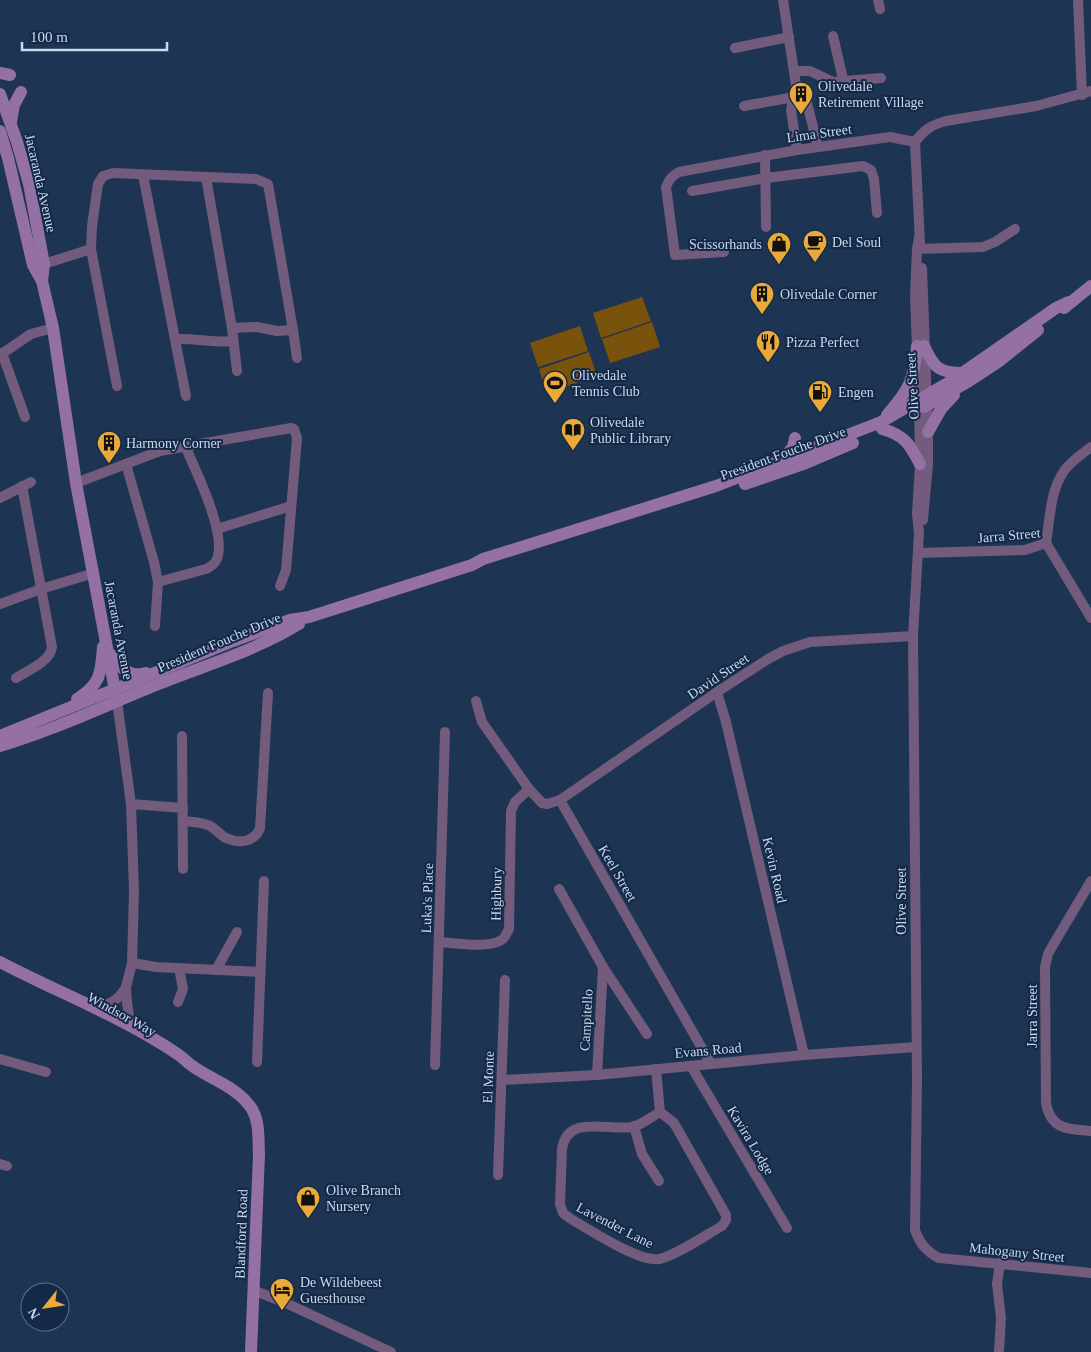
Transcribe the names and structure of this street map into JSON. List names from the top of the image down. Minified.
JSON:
{"streets":{"street":["Lima Street","Jacaranda Avenue","Olive Street","President Fouche Drive","Jarra Street","David Street","Kevin Road","Keel Street","Highbury","Luka's Place","Windsor Way","Campitello","Evans Road","El Monte","Kavira Lodge","Lavender Lane","Blandford Road","Mahogany Street"]},"crossings":[["Lima Street","Olive Street"],["Jacaranda Avenue","President Fouche Drive"],["Jacaranda Avenue","Windsor Way"],["Olive Street","President Fouche Drive"],["Olive Street","Jarra Street"],["Olive Street","David Street"],["Olive Street","Evans Road"],["Olive Street","Mahogany Street"],["David Street","Kevin Road"],["David Street","Keel Street"],["Kevin Road","Evans Road"],["Keel Street","Evans Road"],["Highbury","Luka's Place"],["Windsor Way","Blandford Road"],["Campitello","Evans Road"],["Evans Road","El Monte"],["Evans Road","Kavira Lodge"]],"places":{"building":["Olivedale Retirement Village","Olivedale Corner","Harmony Corner"],"cafe":["Del Soul"],"shop":["Scissorhands","Olive Branch Nursery"],"restaurant":["Pizza Perfect"],"sports":["Olivedale Tennis Club"],"fuel station":["Engen"],"library":["Olivedale Public Library"],"hotel":["De Wildebeest Guesthouse"]},"scale_bar":"100 m","north":"bottom left"}
